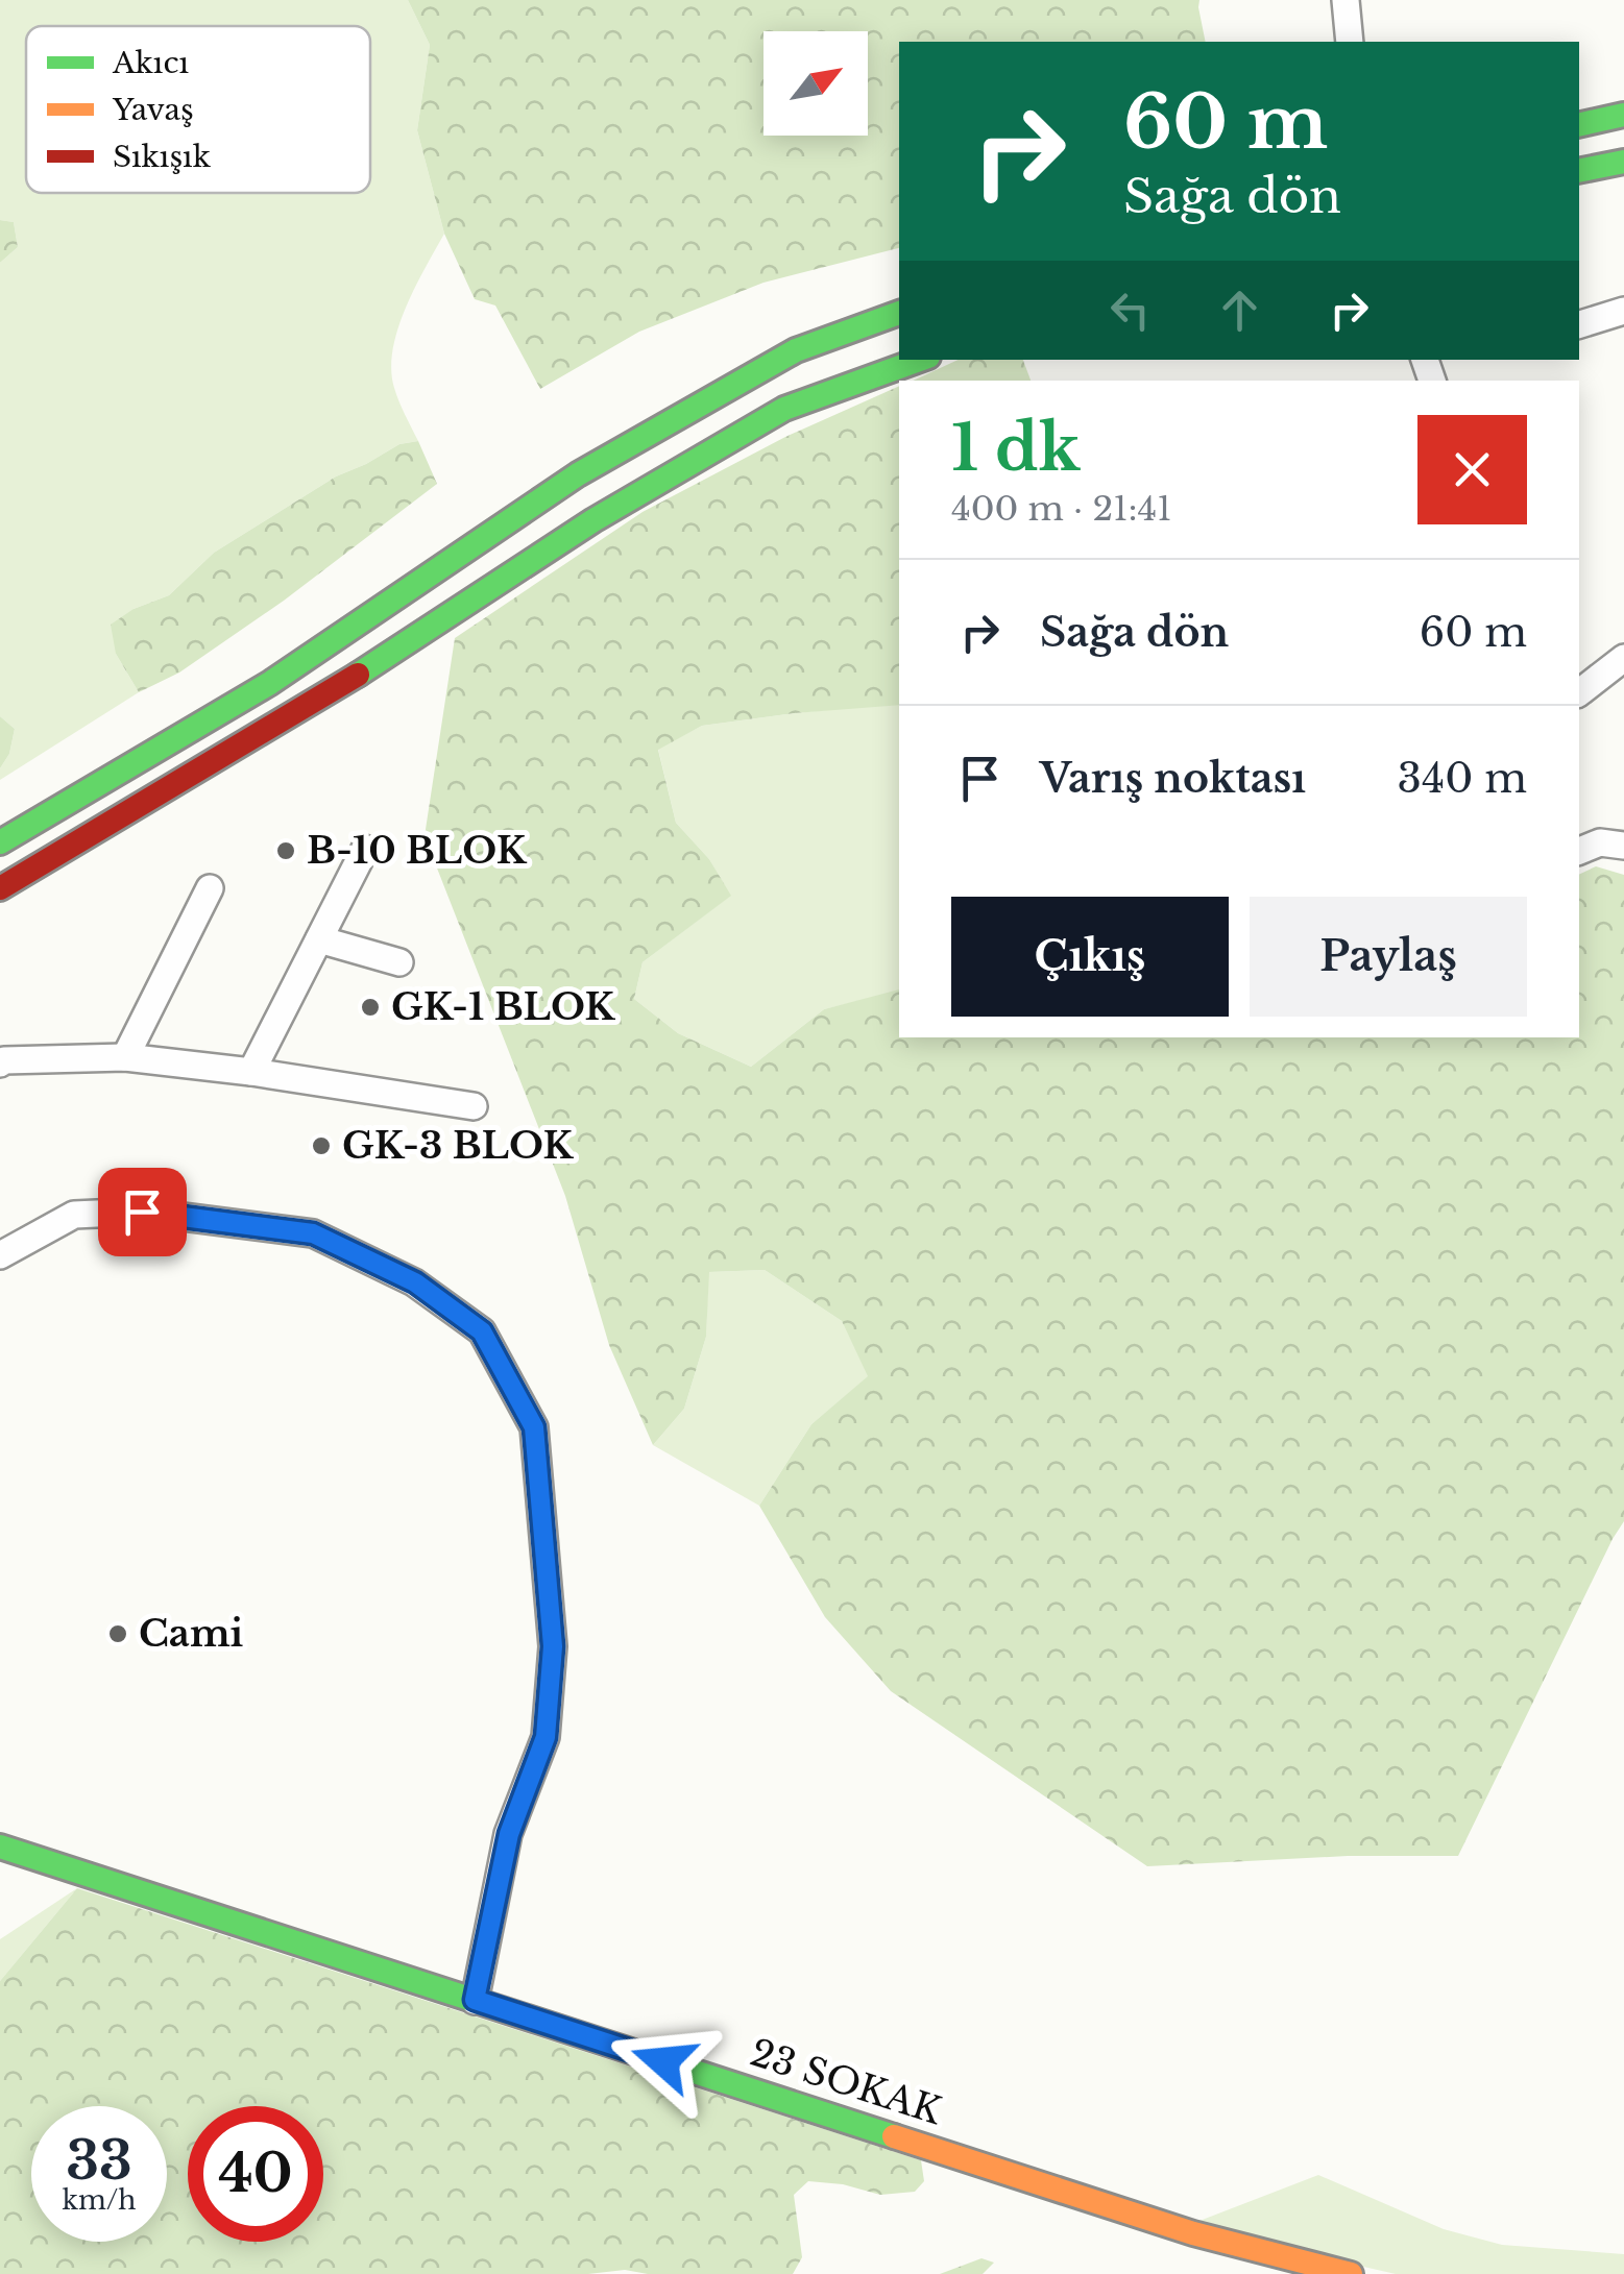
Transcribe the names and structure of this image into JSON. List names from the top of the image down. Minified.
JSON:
{"streets":{"street":["23 SOKAK"]},"places":["B-10 BLOK","GK-1 BLOK","GK-3 BLOK","Cami"],"legend":["Akıcı","Yavaş","Sıkışık"],"north":"top right","page":{"turn":["60 m","Sağa dön"],"heading":["1 dk","400 m · 21:41"],"list":[{"name":"Sağa dön","value":"60 m"},{"name":"Varış noktası","value":"340 m"}],"buttons":["Çıkış","Paylaş"],"speed":"33 km/h","limit":"40"}}
